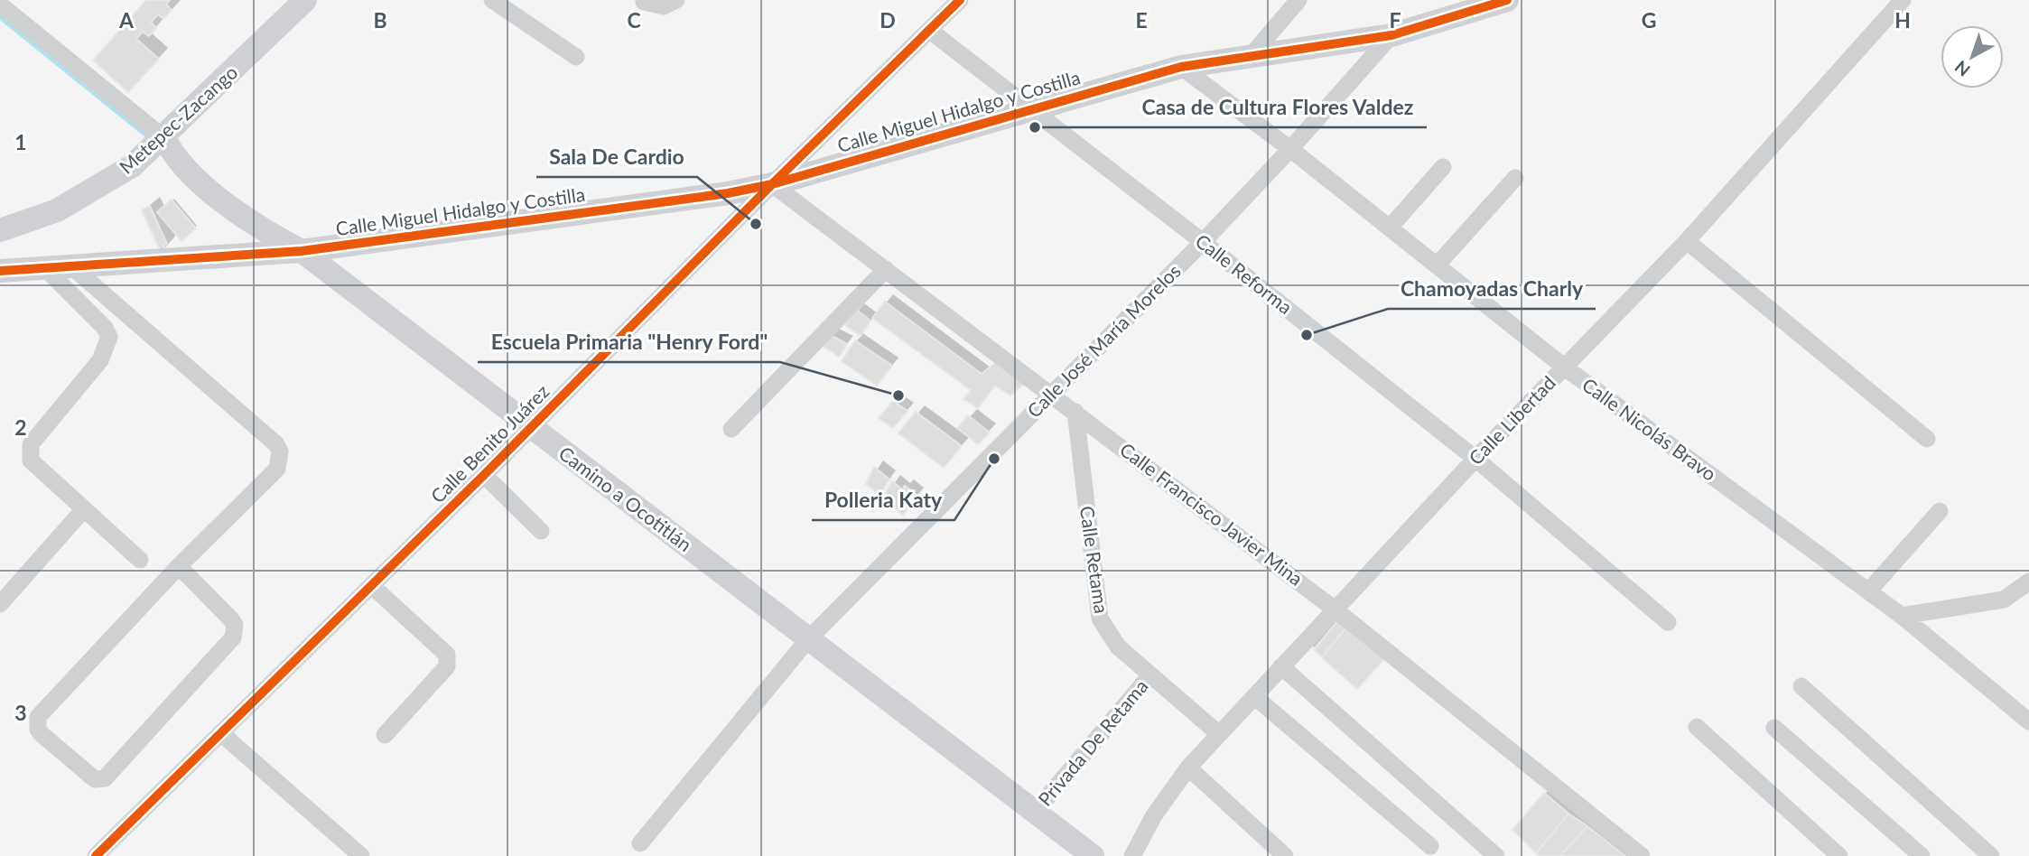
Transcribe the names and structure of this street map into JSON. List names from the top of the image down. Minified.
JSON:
{"streets":{"main road":["Calle Miguel Hidalgo y Costilla","Metepec-Zacango","Camino a Ocotitlán"],"street":["Calle Reforma","Calle José María Morelos","Calle Libertad","Calle Nicolás Bravo","Calle Benito Juárez","Calle Francisco Javier Mina","Calle Retama","Privada De Retama"]},"crossings":[["Calle Miguel Hidalgo y Costilla","Calle Reforma"],["Calle Miguel Hidalgo y Costilla","Calle José María Morelos"],["Calle Miguel Hidalgo y Costilla","Calle Nicolás Bravo"],["Calle Miguel Hidalgo y Costilla","Calle Benito Juárez"],["Calle Miguel Hidalgo y Costilla","Camino a Ocotitlán"],["Calle Miguel Hidalgo y Costilla","Calle Francisco Javier Mina"],["Metepec-Zacango","Camino a Ocotitlán"],["Calle Reforma","Calle José María Morelos"],["Calle Reforma","Calle Libertad"],["Calle Reforma","Calle Benito Juárez"],["Calle José María Morelos","Calle Nicolás Bravo"],["Calle José María Morelos","Camino a Ocotitlán"],["Calle José María Morelos","Calle Francisco Javier Mina"],["Calle Libertad","Calle Nicolás Bravo"],["Calle Libertad","Calle Francisco Javier Mina"],["Calle Libertad","Calle Retama"],["Calle Benito Juárez","Camino a Ocotitlán"],["Calle Benito Juárez","Calle Francisco Javier Mina"],["Camino a Ocotitlán","Privada De Retama"],["Calle Francisco Javier Mina","Calle Retama"],["Calle Retama","Privada De Retama"]],"places":["Casa de Cultura Flores Valdez","Sala De Cardio","Chamoyadas Charly","Escuela Primaria \"Henry Ford\"","Polleria Katy"],"north":"bottom left","grid":{"columns":["A","B","C","D","E","F","G","H"],"rows":["1","2","3"]}}
